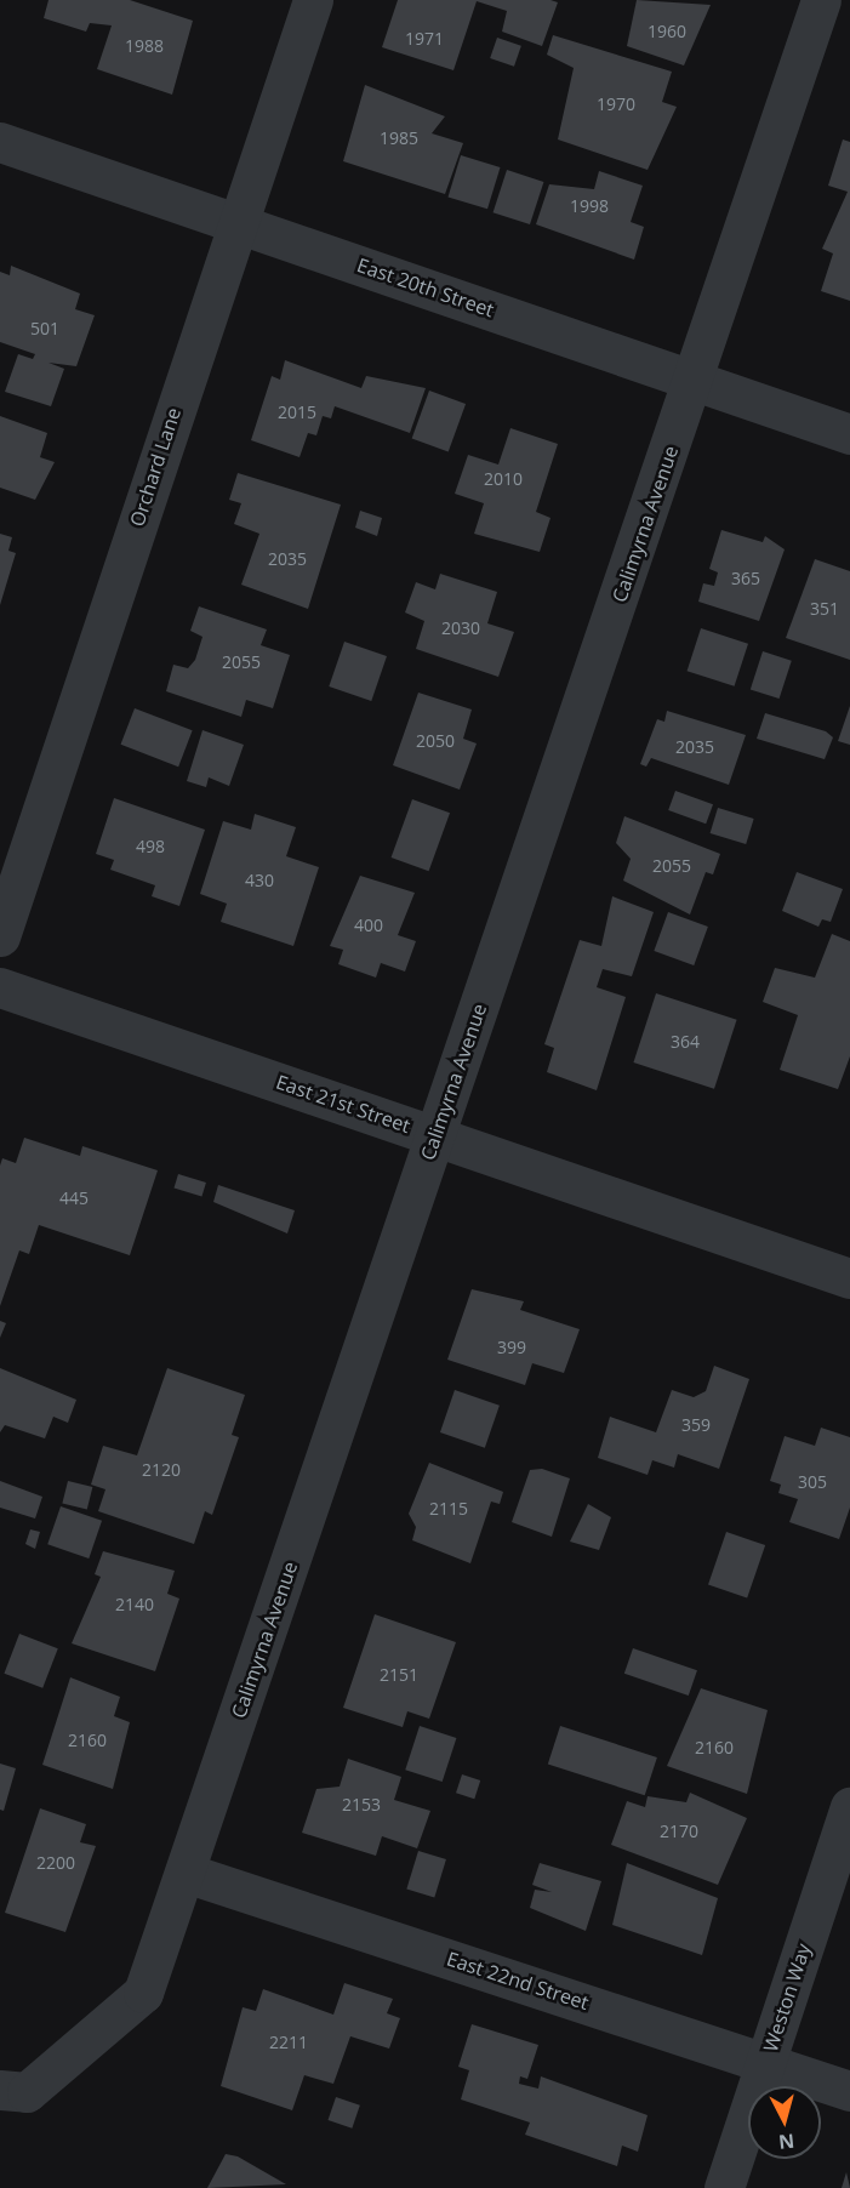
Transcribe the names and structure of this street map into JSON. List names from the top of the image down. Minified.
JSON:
{"streets":{"street":["East 20th Street","Orchard Lane","Calimyrna Avenue","East 21st Street","East 22nd Street","Weston Way"]},"crossings":[["East 20th Street","Orchard Lane"],["East 20th Street","Calimyrna Avenue"],["Calimyrna Avenue","East 21st Street"],["Calimyrna Avenue","East 22nd Street"],["East 22nd Street","Weston Way"]],"house_numbers":["1960","1971","1988","1970","1985","1998","501","2015","2010","2035","365","351","2030","2055","2050","2035","498","2055","430","400","364","445","399","359","2120","305","2115","2140","2151","2160","2160","2153","2170","2200","2211"],"north":"bottom"}
